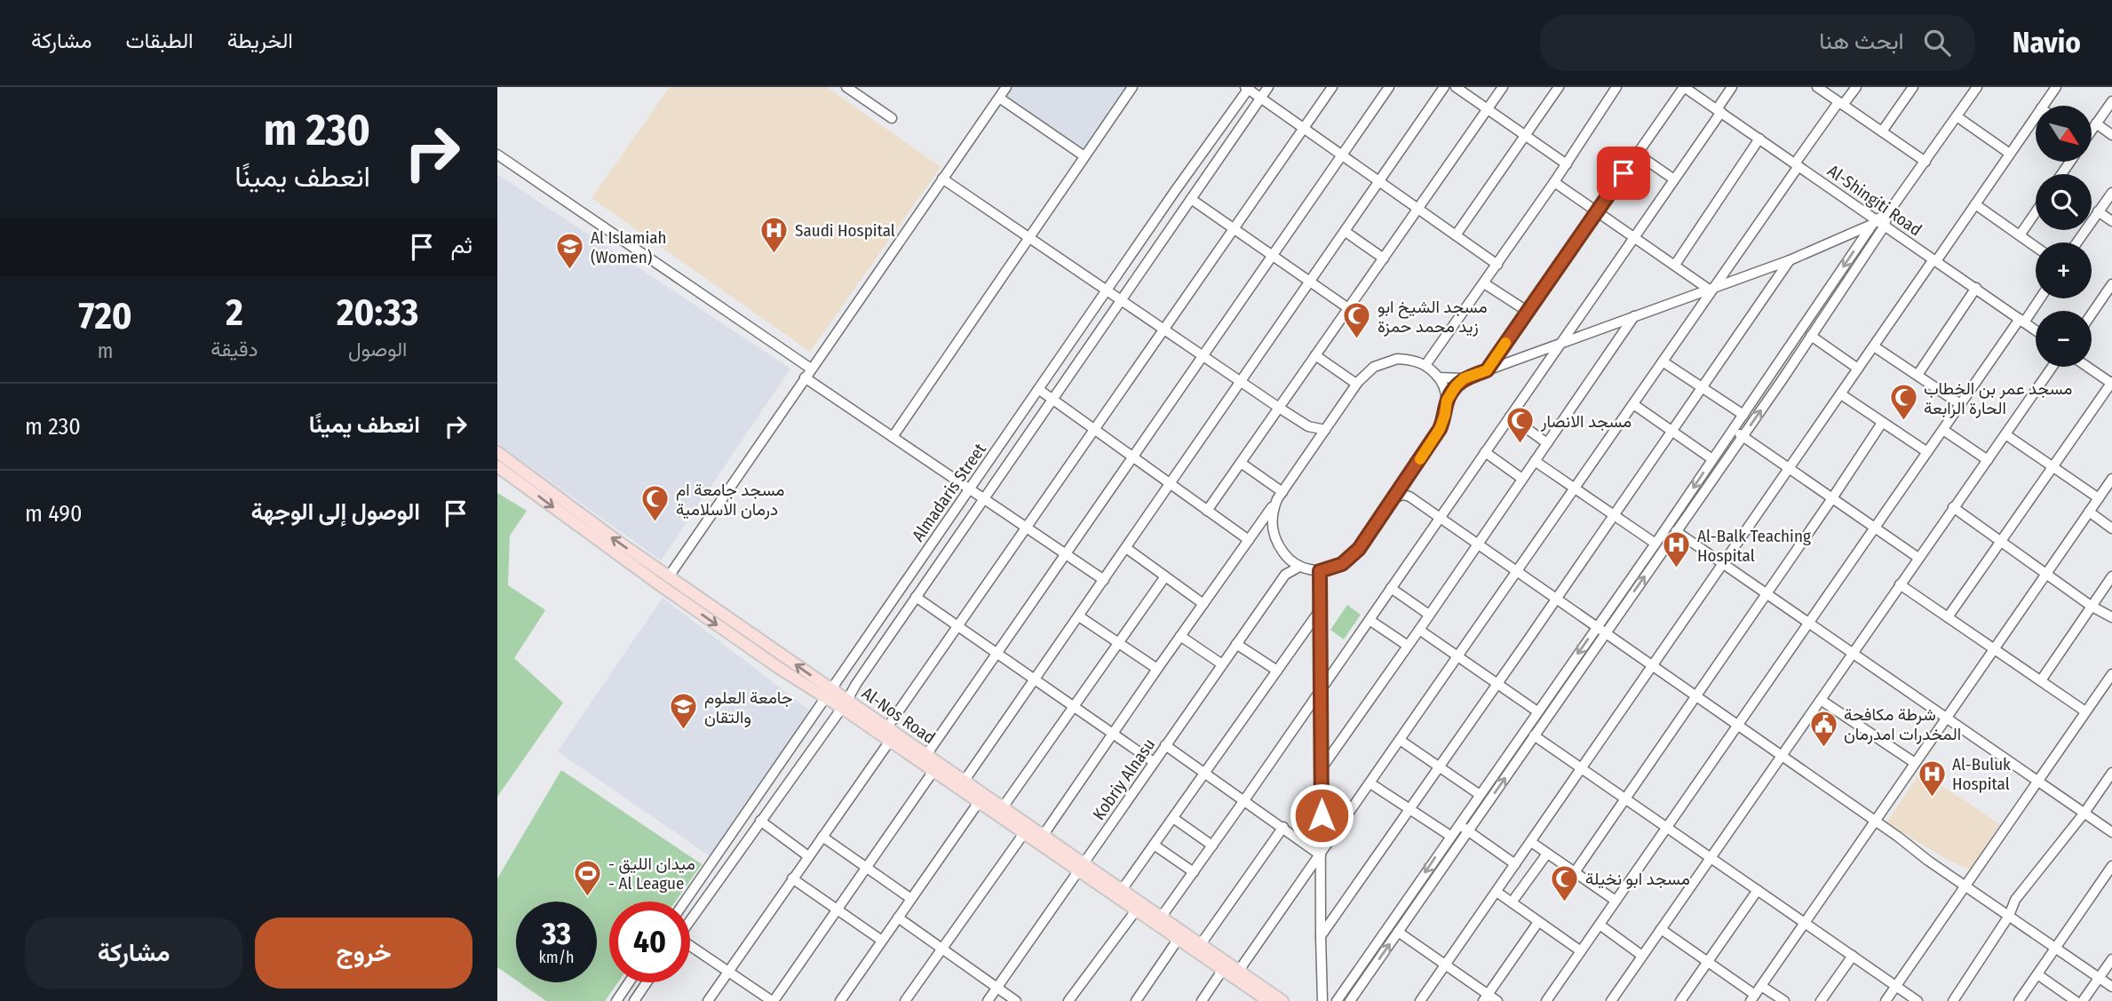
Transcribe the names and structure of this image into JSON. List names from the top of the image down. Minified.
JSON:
{"streets":{"main road":["Al-Nos Road"],"street":["Al-Shingiti Road","Almadaris Street","Kobriy Alnasu"]},"crossings":[["Almadaris Street","Al-Nos Road"],["Al-Nos Road","Kobriy Alnasu"]],"places":{"hospital":["Saudi Hospital","Al-Balk Teaching Hospital","Al-Buluk Hospital"],"school or university":["Al Islamiah (Women)","جامعة العلوم والتقان"],"mosque":["مسجد الشيخ ابو زيد محمد حمزة","مسجد عمر بن الخطاب الحارة الرابعة","مسجد الانصار","مسجد جامعة ام درمان الاسلامية","مسجد ابو نخيلة"],"public building":["شرطة مكافحة المخدرات امدرمان"],"sports":["- ميدان الليق - Al League"]},"north":"bottom right","page":{"header":"Navio","search":"ابحث هنا","nav":["الخريطة","الطبقات","مشاركة"],"turn":["230 m","انعطف يمينًا"],"map_buttons":["+","−"],"then":"ثم","eta":["20:33","الوصول","2","دقيقة","720","m"],"list":[{"name":"انعطف يمينًا","value":"230 m"},{"name":"الوصول إلى الوجهة","value":"490 m"}],"speed":"33 km/h","limit":"40","buttons":["خروج","مشاركة"]}}
